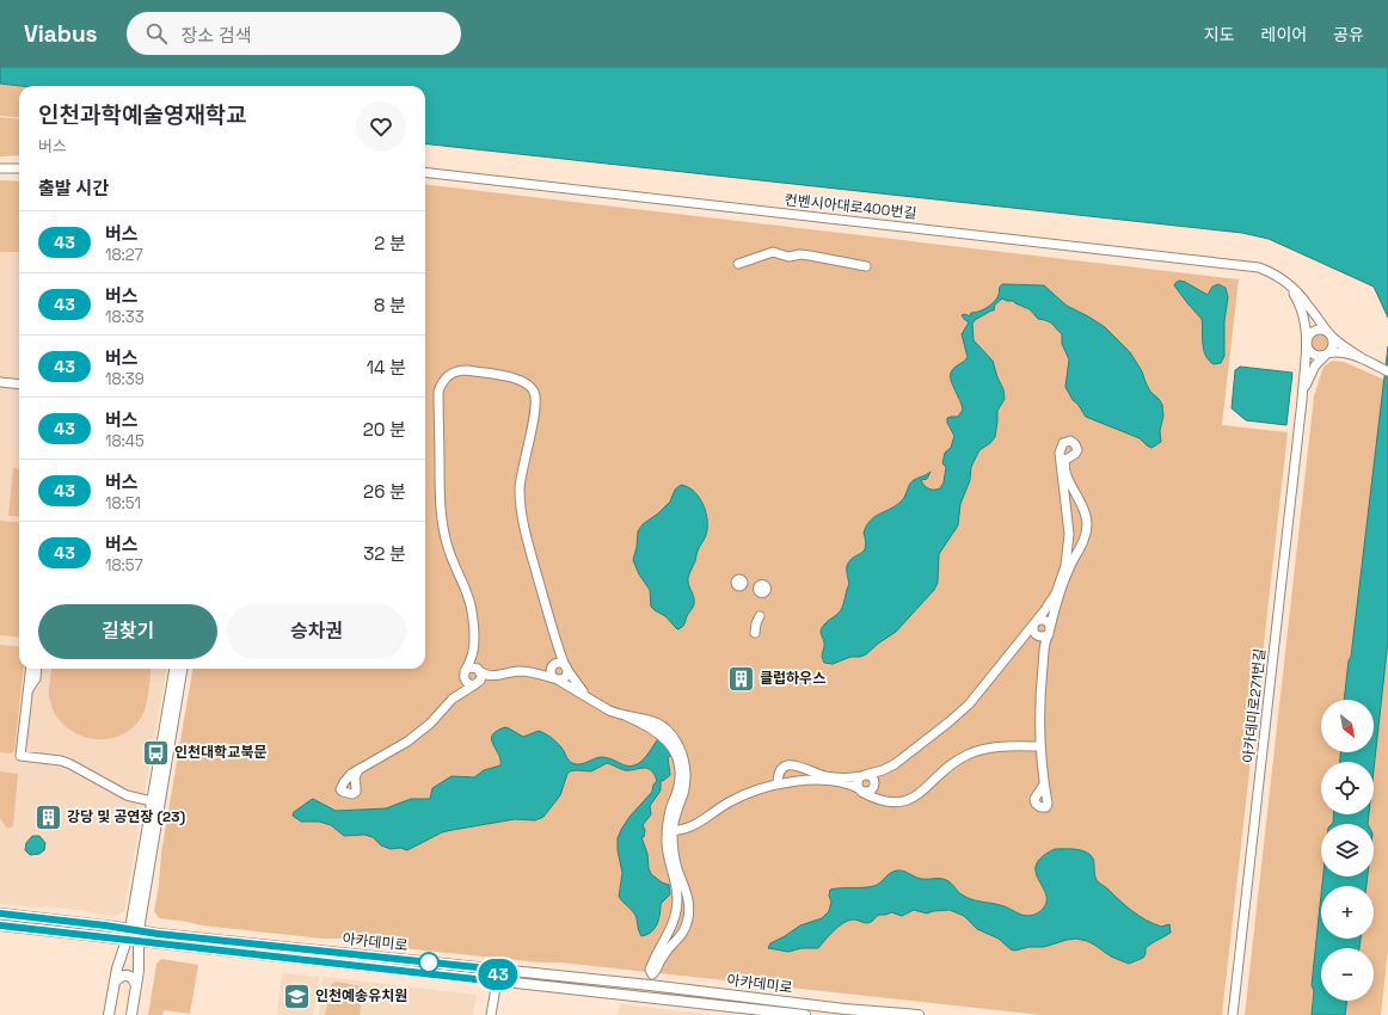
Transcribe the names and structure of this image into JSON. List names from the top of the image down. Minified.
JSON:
{"streets":{"main road":["아카데미로"],"street":["컨벤시아대로400번길","아카데미로271번길"]},"places":{"building":["클럽하우스","강당 및 공연장 (23)"],"bus stop":["인천대학교북문"],"school or university":["인천예송유치원"]},"lines":["bus line 43"],"north":"bottom right","page":{"header":"Viabus","search":"장소 검색","nav":["지도","레이어","공유"],"on_map":"43","heading":[["인천과학예술영재학교","버스"],"출발 시간"],"list":[{"mark":"43","name":"버스","note":"18:27","value":"2 분"},{"mark":"43","name":"버스","note":"18:33","value":"8 분"},{"mark":"43","name":"버스","note":"18:39","value":"14 분"},{"mark":"43","name":"버스","note":"18:45","value":"20 분"},{"mark":"43","name":"버스","note":"18:51","value":"26 분"},{"mark":"43","name":"버스","note":"18:57","value":"32 분"}],"buttons":["길찾기","승차권"],"map_buttons":["+","−"]}}
